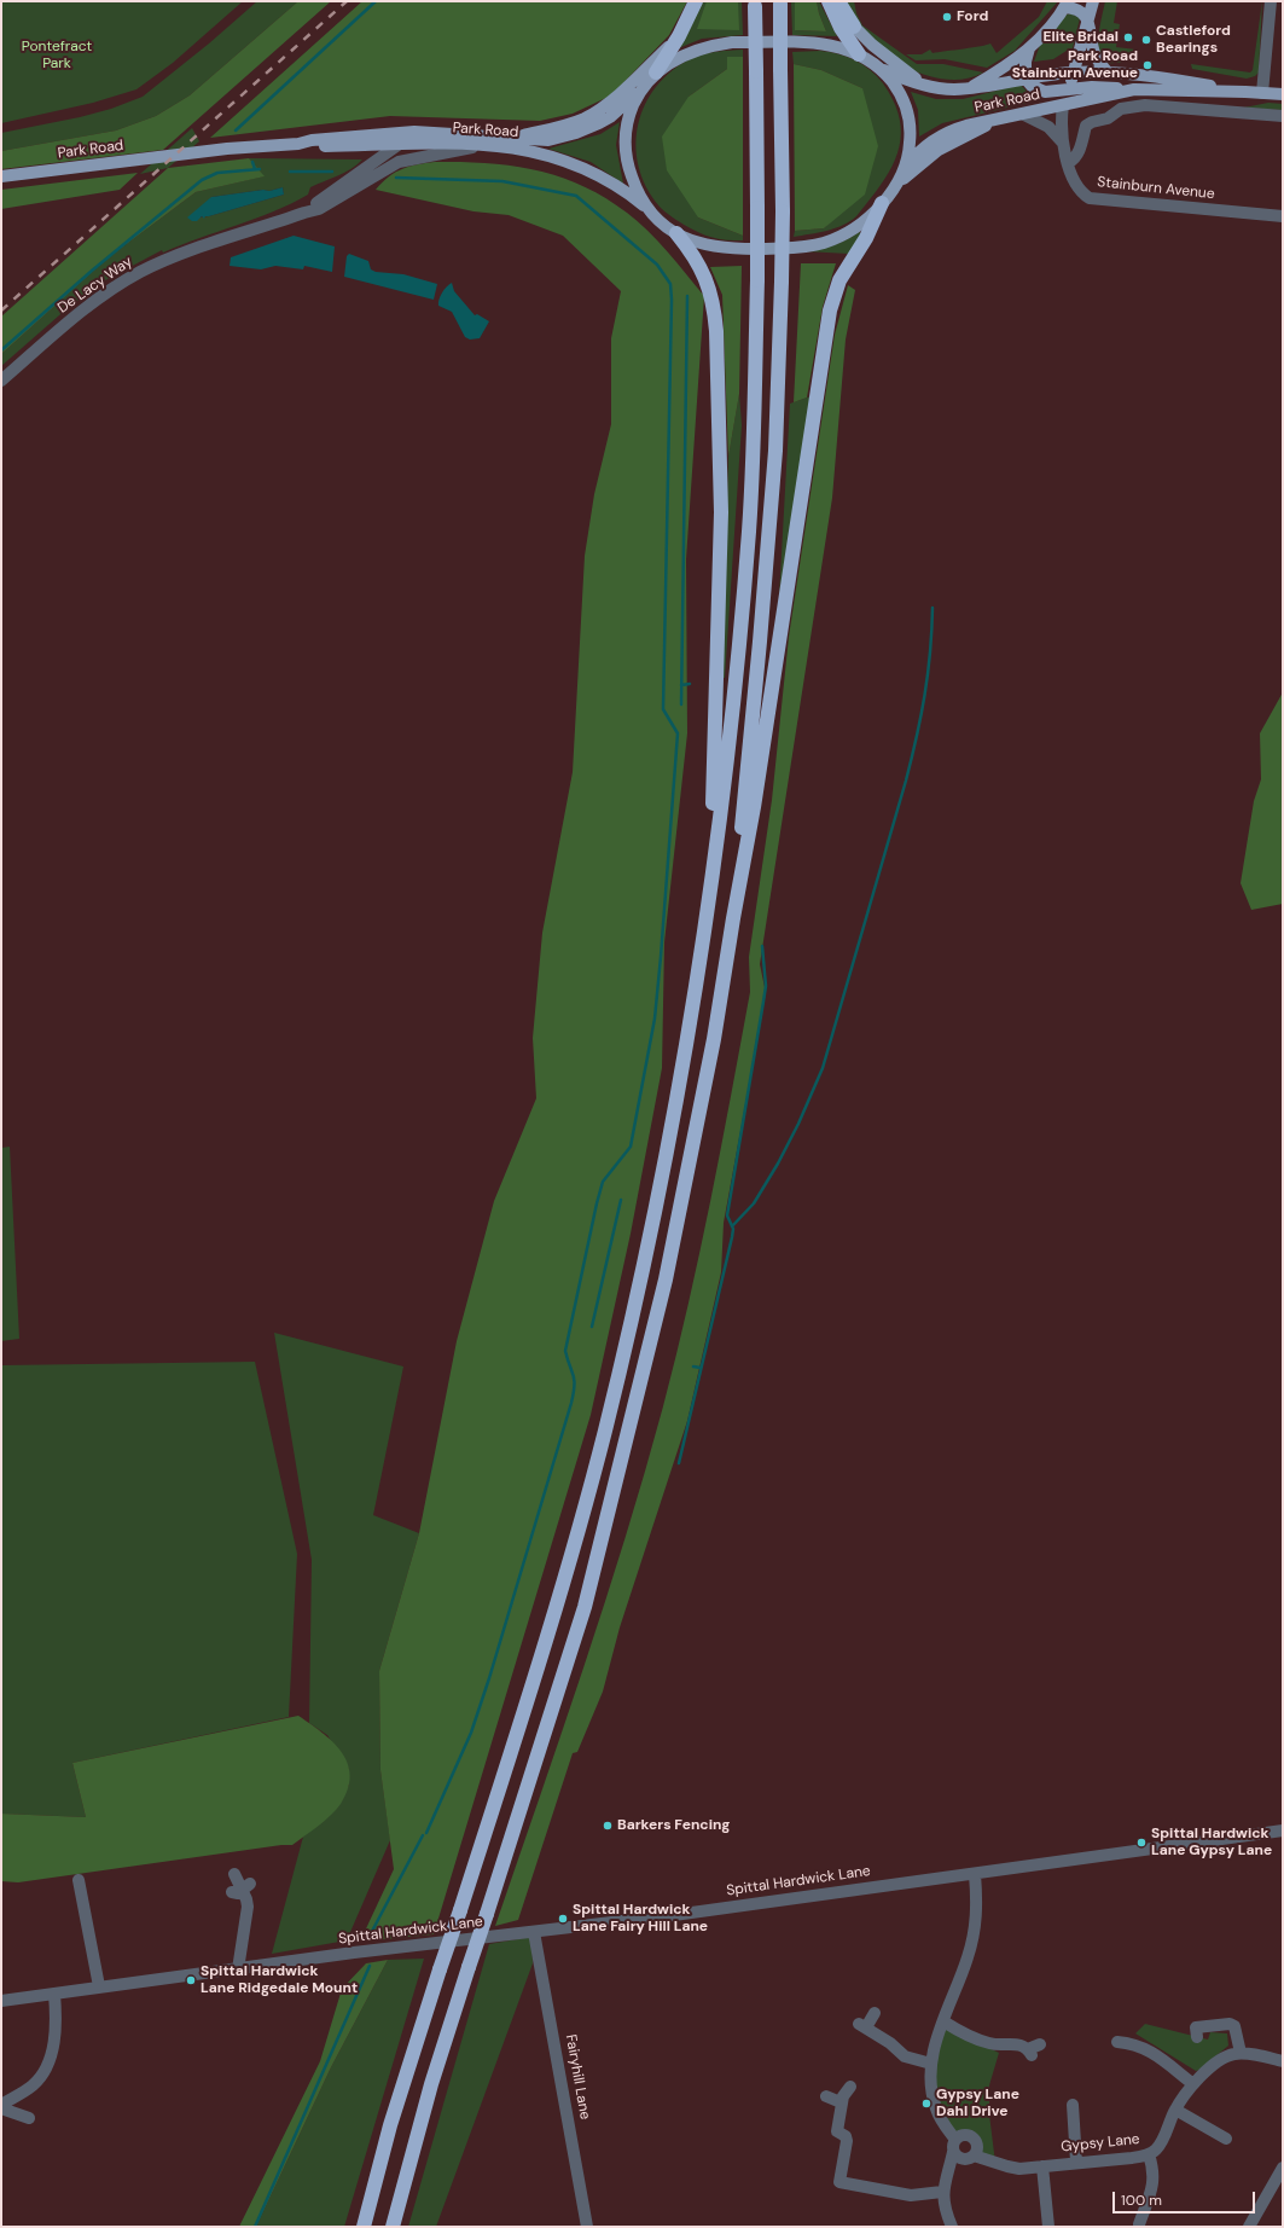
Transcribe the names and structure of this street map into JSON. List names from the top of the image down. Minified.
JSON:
{"streets":{"main road":["Park Road"],"street":["Stainburn Avenue","De Lacy Way","Spittal Hardwick Lane","Fairyhill Lane","Gypsy Lane"]},"crossings":[["Park Road","Stainburn Avenue"],["Park Road","De Lacy Way"],["Spittal Hardwick Lane","Fairyhill Lane"]],"parks":["Pontefract Park"],"places":["Ford","Elite Bridal","Castleford Bearings","Park Road Stainburn Avenue","Barkers Fencing","Spittal Hardwick Lane Gypsy Lane","Spittal Hardwick Lane Fairy Hill Lane","Spittal Hardwick Lane Ridgedale Mount","Gypsy Lane Dahl Drive"],"scale_bar":"100 m"}
